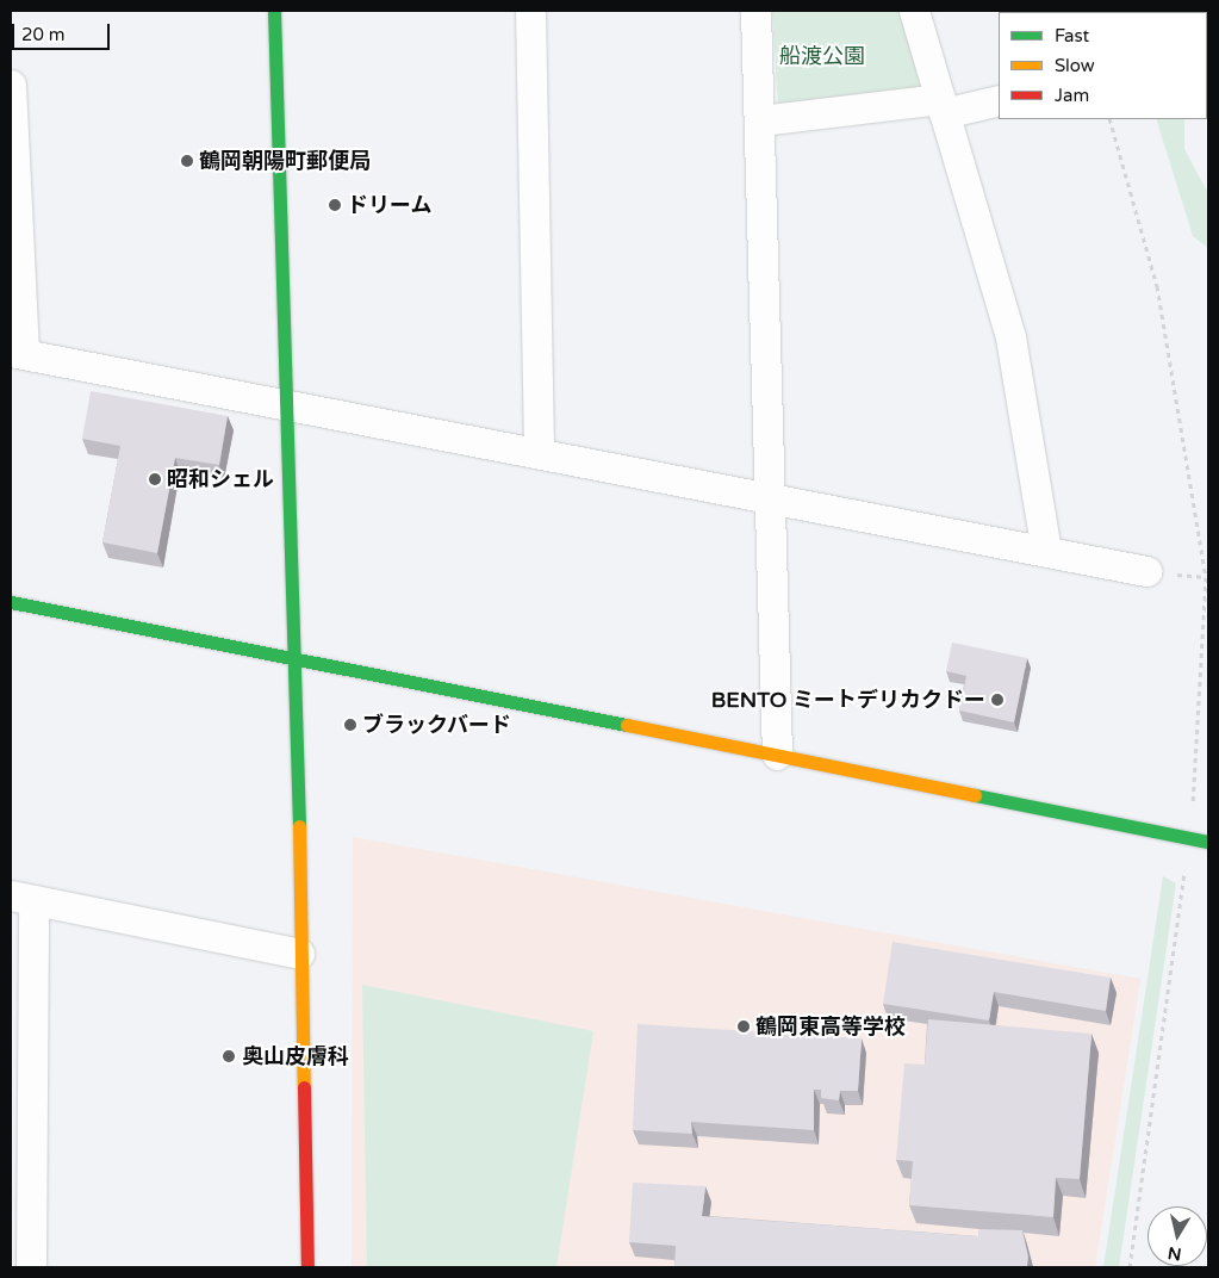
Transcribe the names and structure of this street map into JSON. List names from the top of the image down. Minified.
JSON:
{"parks":["船渡公園"],"places":["鶴岡朝陽町郵便局","ドリーム","昭和シェル","BENTO ミートデリカクドー","ブラックバード","鶴岡東高等学校","奥山皮膚科"],"legend":["Fast","Slow","Jam"],"scale_bar":"20 m","north":"bottom"}
